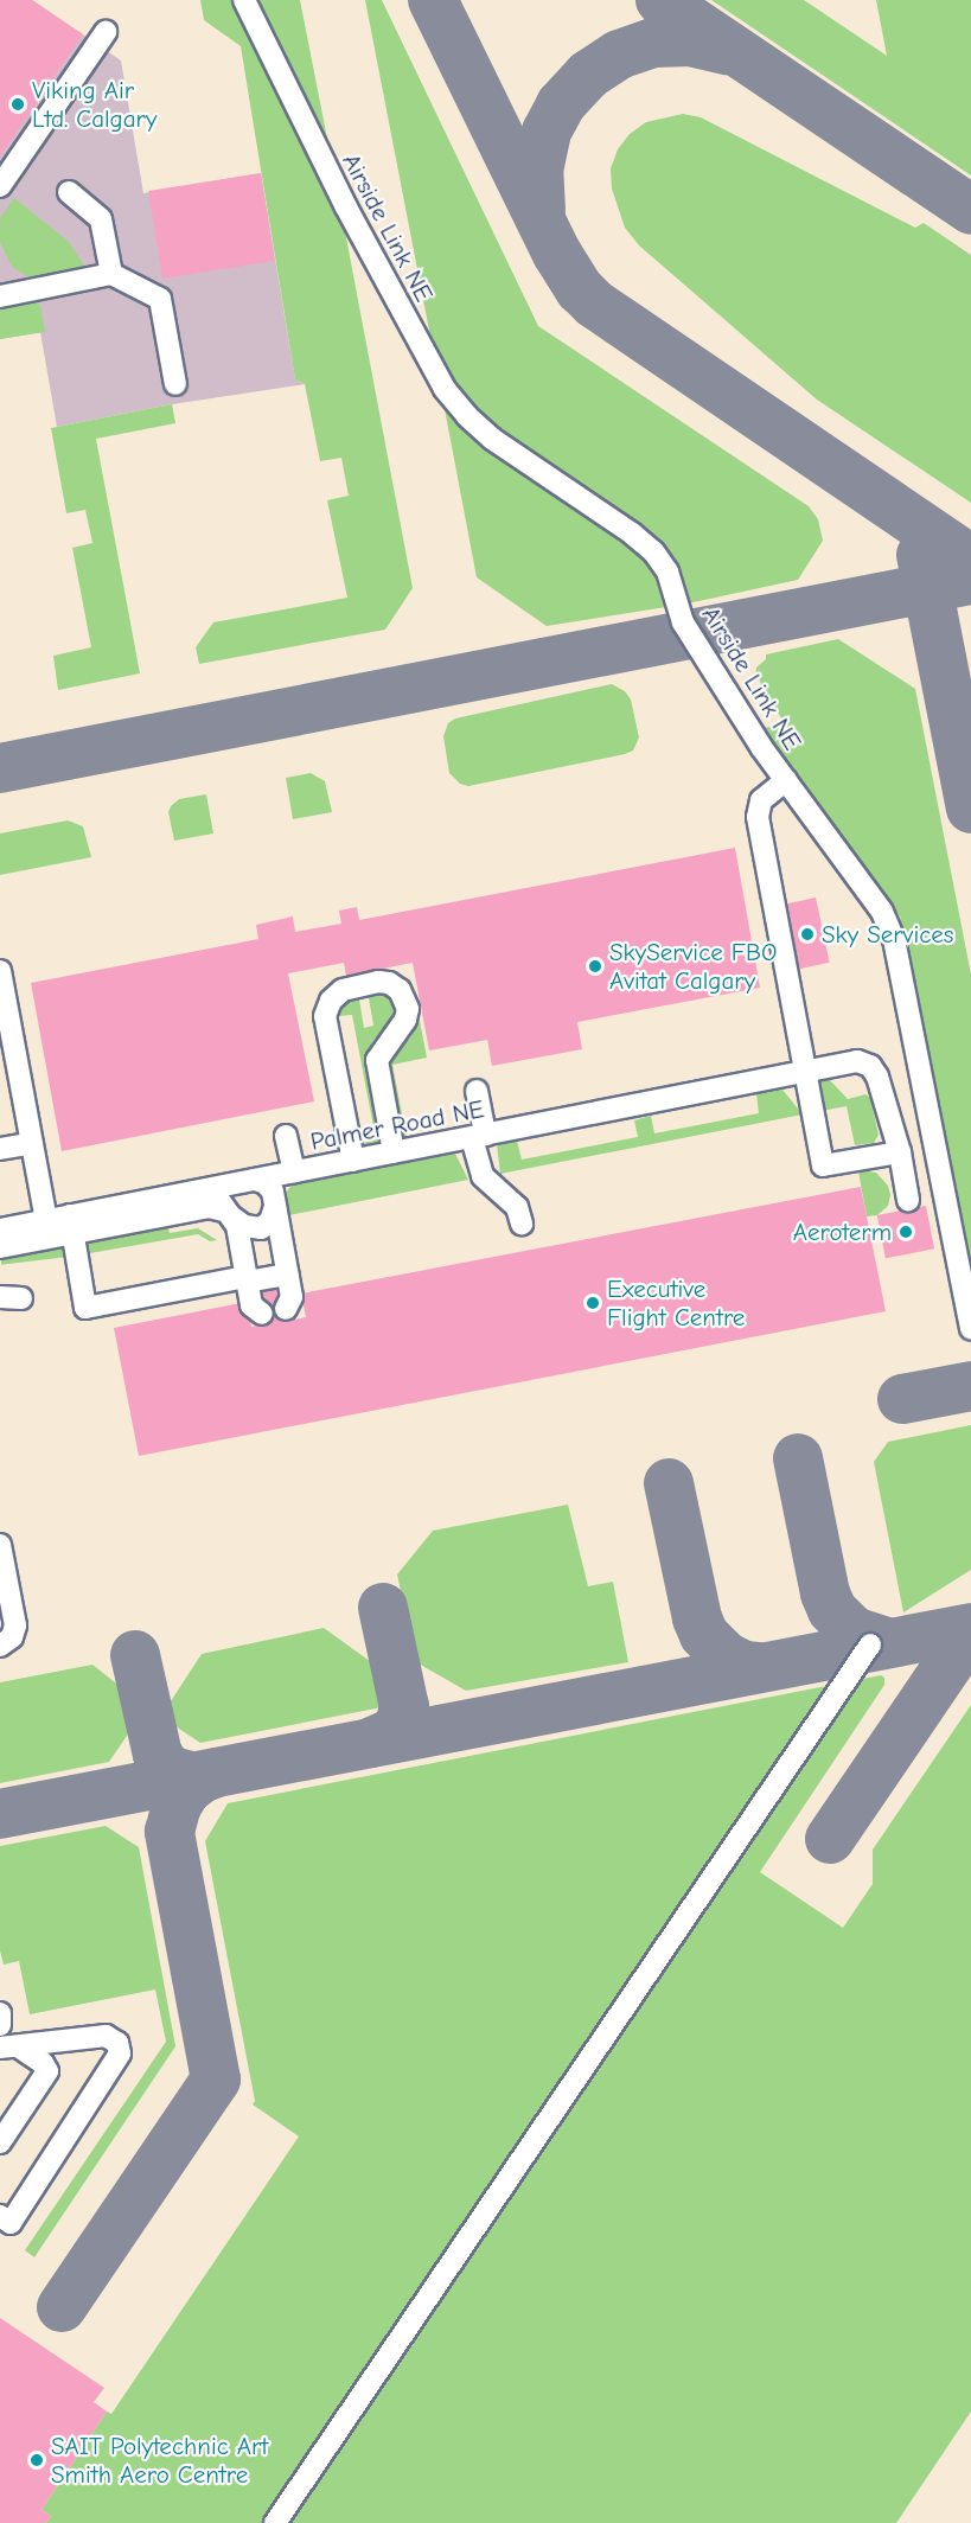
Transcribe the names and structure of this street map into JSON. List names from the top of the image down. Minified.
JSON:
{"streets":{"street":["Airside Link NE","Palmer Road NE"]},"places":["Viking Air Ltd. Calgary","Sky Services","SkyService FBO Avitat Calgary","Aeroterm","Executive Flight Centre","SAIT Polytechnic Art Smith Aero Centre"]}
